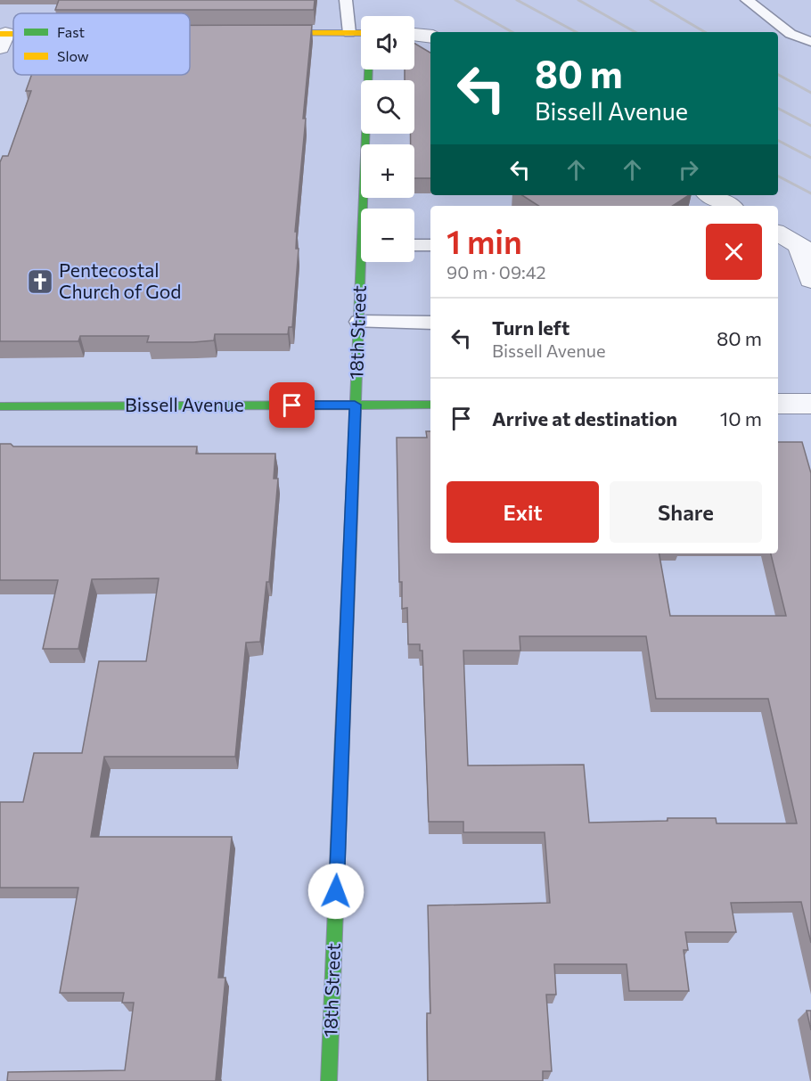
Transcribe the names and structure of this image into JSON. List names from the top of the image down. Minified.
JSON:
{"streets":{"street":["18th Street","Bissell Avenue"]},"crossings":[["18th Street","Bissell Avenue"]],"places":{"church":["Pentecostal Church of God"]},"legend":["Fast","Slow"],"page":{"map_buttons":["+","−"],"turn":["80 m","Bissell Avenue"],"heading":["1 min","90 m · 09:42"],"list":[{"name":"Turn left","note":"Bissell Avenue","value":"80 m"},{"name":"Arrive at destination","value":"10 m"}],"buttons":["Exit","Share"]}}
